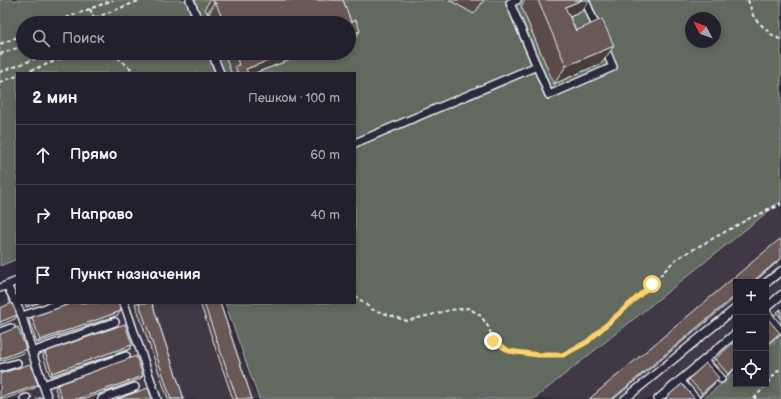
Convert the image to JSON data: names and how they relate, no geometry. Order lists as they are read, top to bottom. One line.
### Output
{"north":"top left","page":{"search":"Поиск","heading":["2 мин","Пешком · 100 m"],"list":[["Прямо","60 m"],["Направо","40 m"],"Пункт назначения"],"map_buttons":["+","−"]}}
